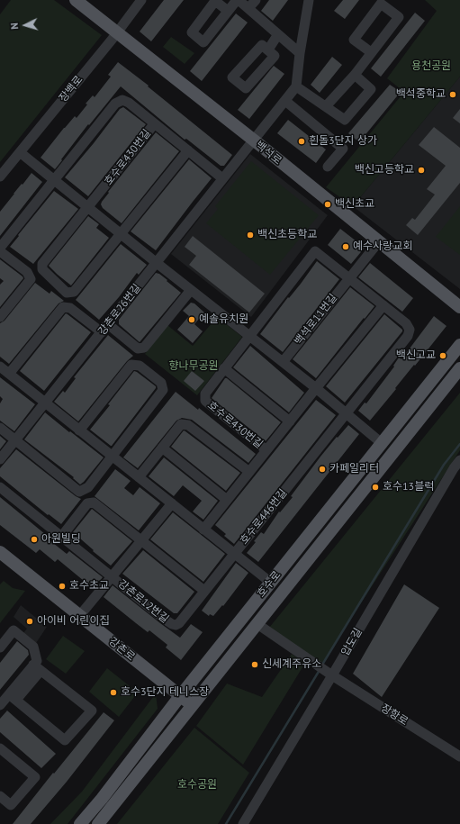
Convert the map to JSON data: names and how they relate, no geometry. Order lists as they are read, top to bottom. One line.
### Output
{"streets":{"main road":["백석로","호수로","강촌로"],"street":["장백로","호수로430번길","강촌로26번길","백석로11번길","호수로446번길","강촌로12번길","압도길","장항로"]},"crossings":[["장백로","백석로"],["백석로","강촌로26번길"],["백석로","백석로11번길"],["호수로430번길","백석로11번길"],["강촌로26번길","호수로446번길"],["호수로446번길","호수로"],["호수로446번길","강촌로12번길"],["호수로","강촌로"],["호수로","장항로"],["강촌로12번길","강촌로"],["압도길","장항로"]],"parks":["용천공원","향나무공원","호수공원"],"places":["백석중학교","흰돌3단지 상가","백신고등학교","백신초교","백신초등학교","예수사랑교회","예솔유치원","백신고교","카페일리터","호수13블럭","아원빌딩","호수초교","아이비 어린이집","신세계주유소","호수3단지 테니스장"],"north":"left"}
